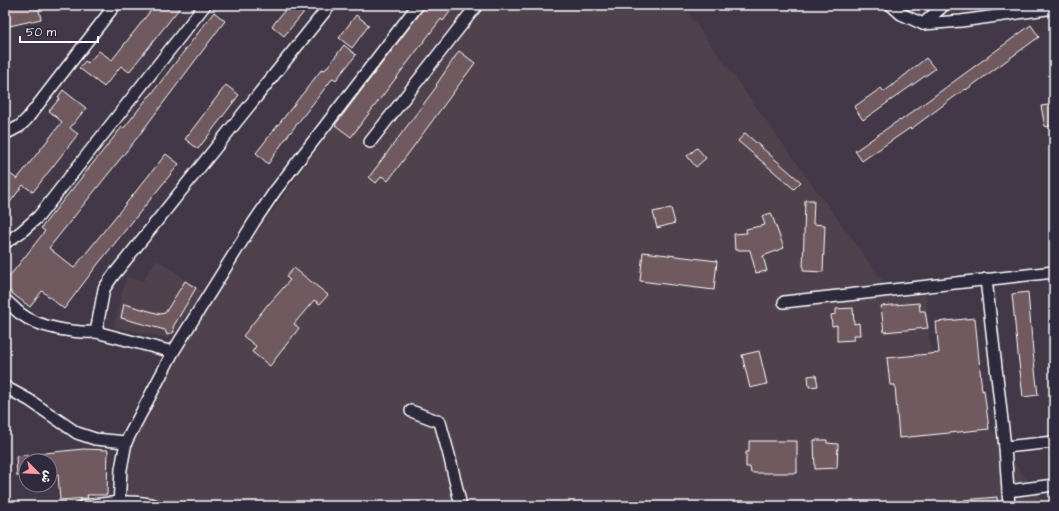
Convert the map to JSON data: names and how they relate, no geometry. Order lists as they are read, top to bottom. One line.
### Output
{"scale_bar":"50 m","north":"bottom right"}
